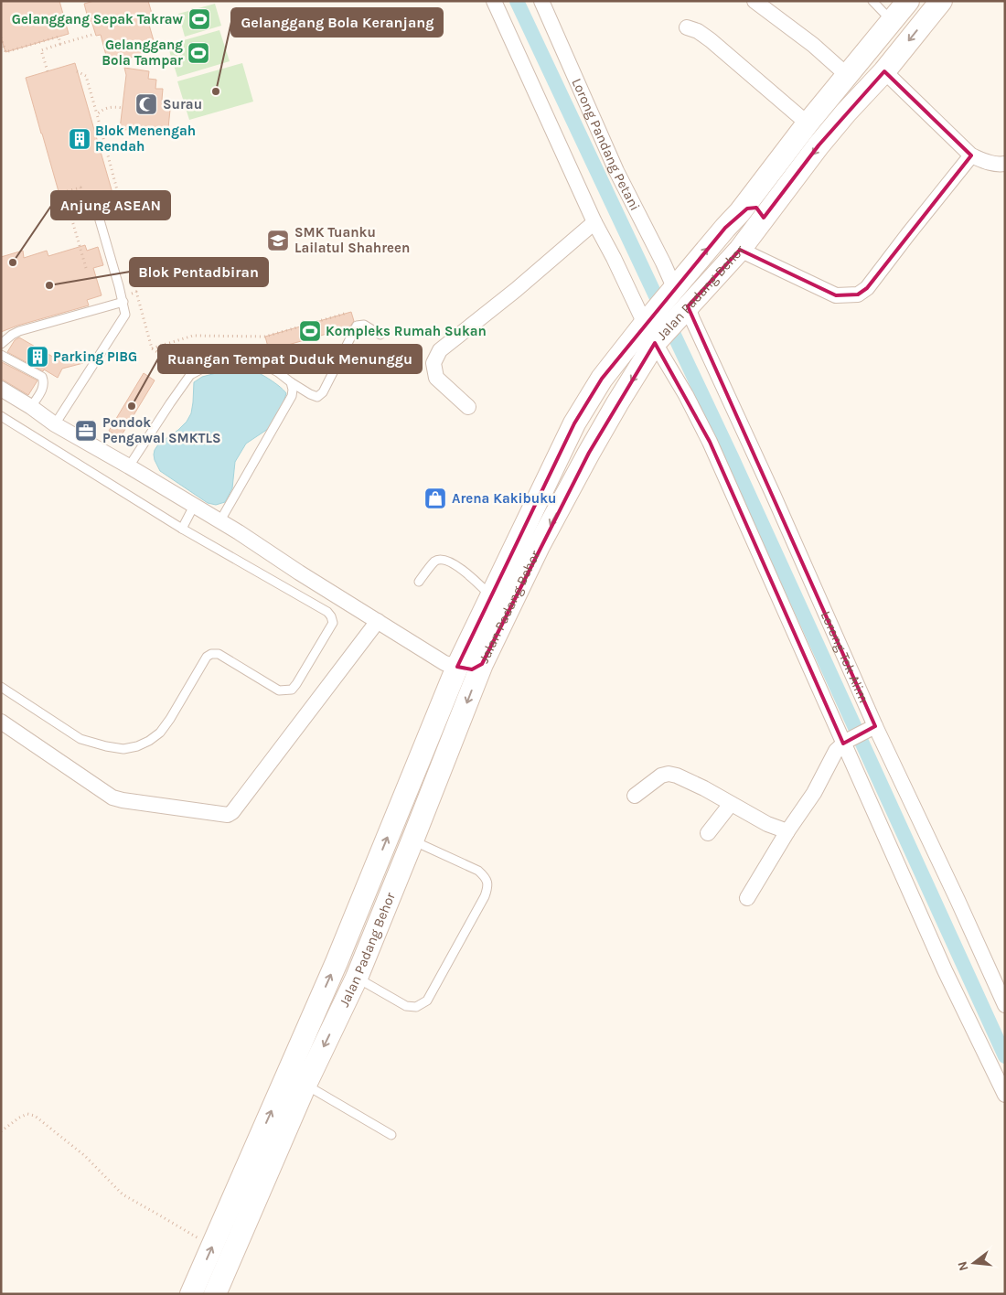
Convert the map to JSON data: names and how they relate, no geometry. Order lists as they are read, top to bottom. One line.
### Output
{"streets":{"main road":["Jalan Padang Behor"],"street":["Lorong Pandang Petani","Lorong Tok Alim"]},"crossings":[["Lorong Pandang Petani","Jalan Padang Behor"],["Jalan Padang Behor","Lorong Tok Alim"]],"places":{"sports":["Gelanggang Sepak Takraw","Gelanggang Bola Tampar","Kompleks Rumah Sukan"],"other":["Gelanggang Bola Keranjang","Anjung ASEAN","Blok Pentadbiran","Ruangan Tempat Duduk Menunggu"],"mosque":["Surau"],"building":["Blok Menengah Rendah","Parking PIBG"],"school or university":["SMK Tuanku Lailatul Shahreen"],"office":["Pondok Pengawal SMKTLS"],"shop":["Arena Kakibuku"]},"north":"left"}
